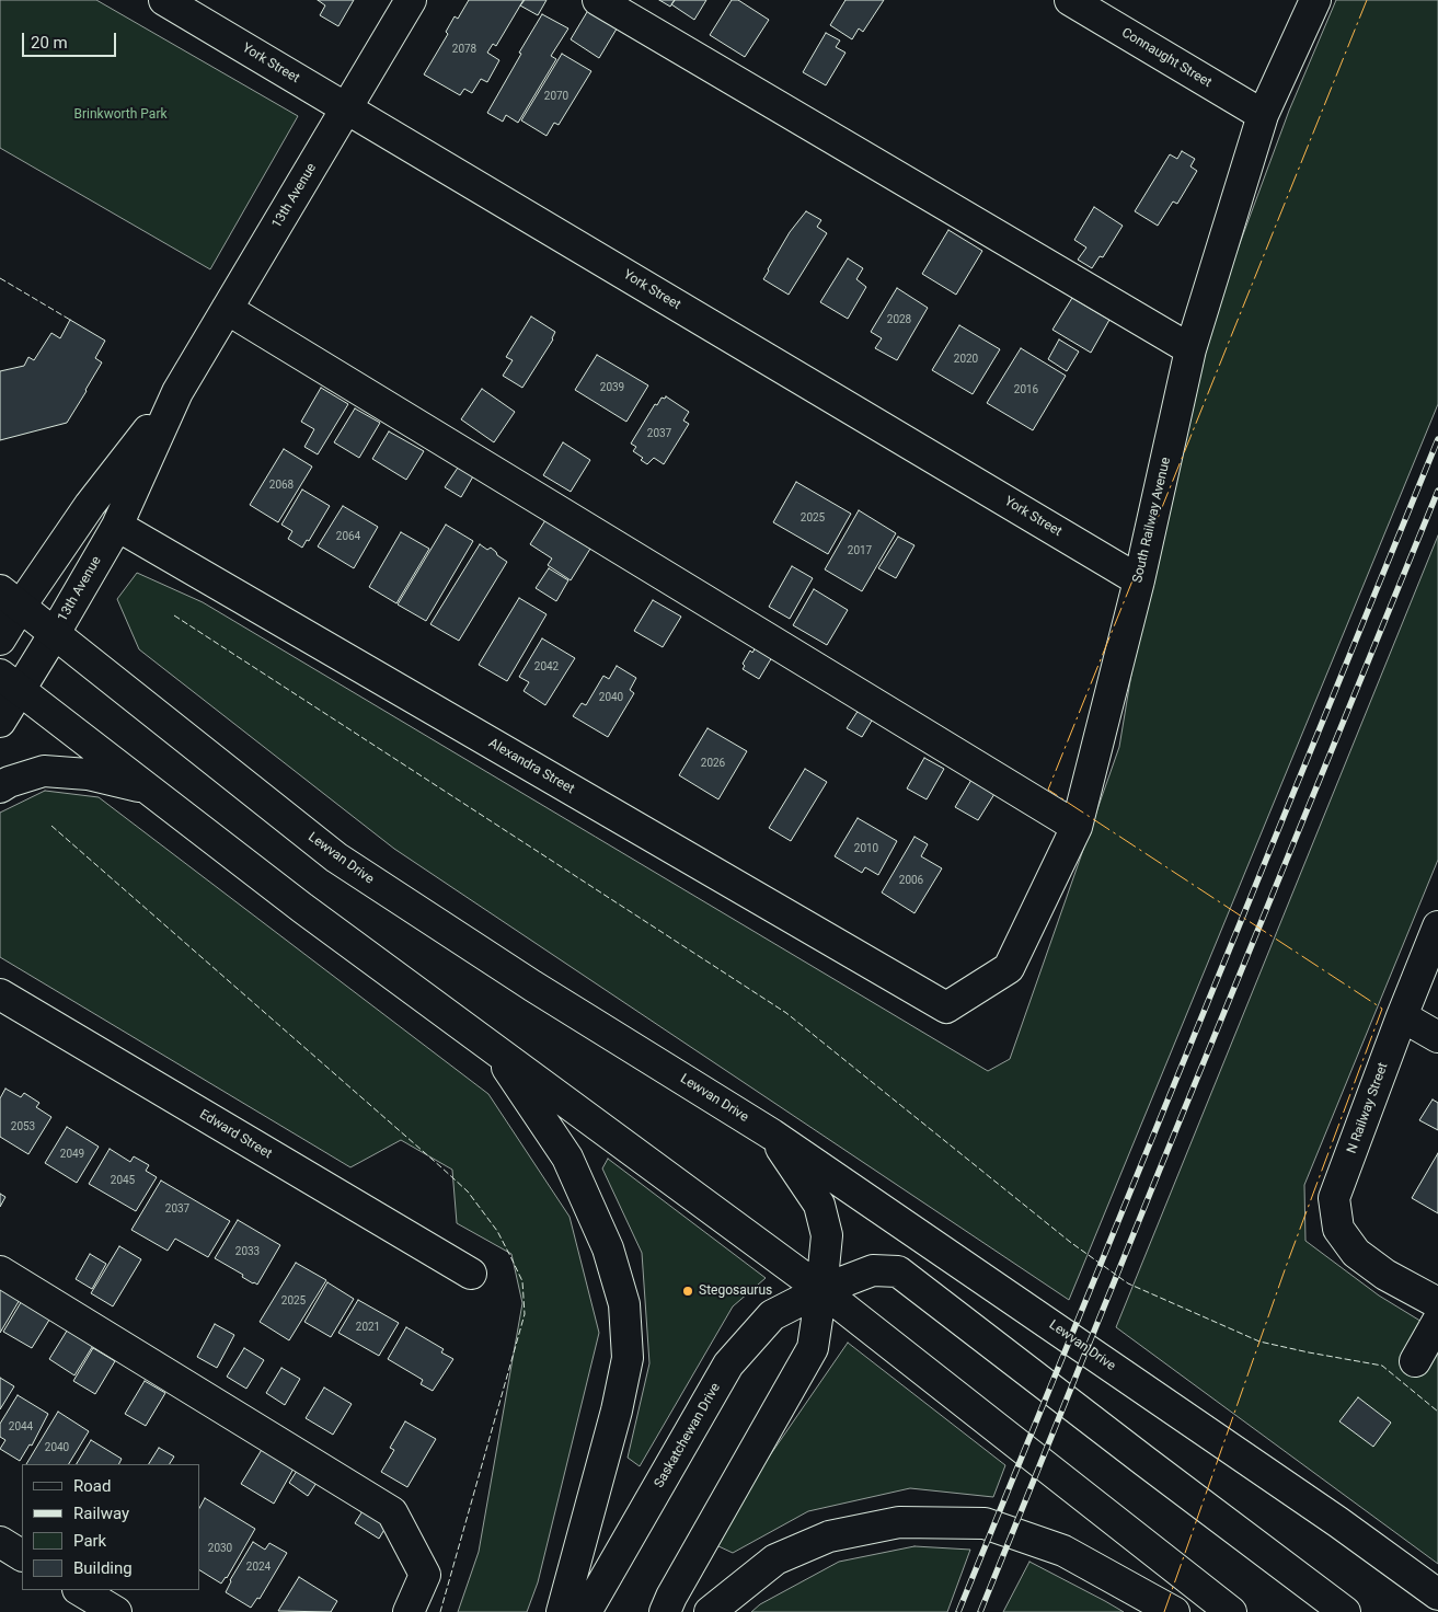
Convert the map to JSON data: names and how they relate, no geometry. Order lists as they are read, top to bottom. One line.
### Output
{"streets":{"main road":["Connaught Street","York Street","13th Avenue","South Railway Avenue","Alexandra Street","Lewvan Drive","N Railway Street","Edward Street","Saskatchewan Drive"]},"crossings":[["Connaught Street","South Railway Avenue"],["York Street","13th Avenue"],["York Street","South Railway Avenue"],["13th Avenue","Alexandra Street"],["13th Avenue","Lewvan Drive"],["South Railway Avenue","Alexandra Street"]],"parks":["Brinkworth Park"],"places":["Stegosaurus"],"house_numbers":["2078","2070","2028","2020","2039","2016","2037","2068","2025","2064","2017","2042","2040","2026","2010","2006","2053","2049","2045","2037","2033","2025","2021","2044","2040","2030","2024"],"legend":["Road","Railway","Park","Building"],"scale_bar":"20 m"}
